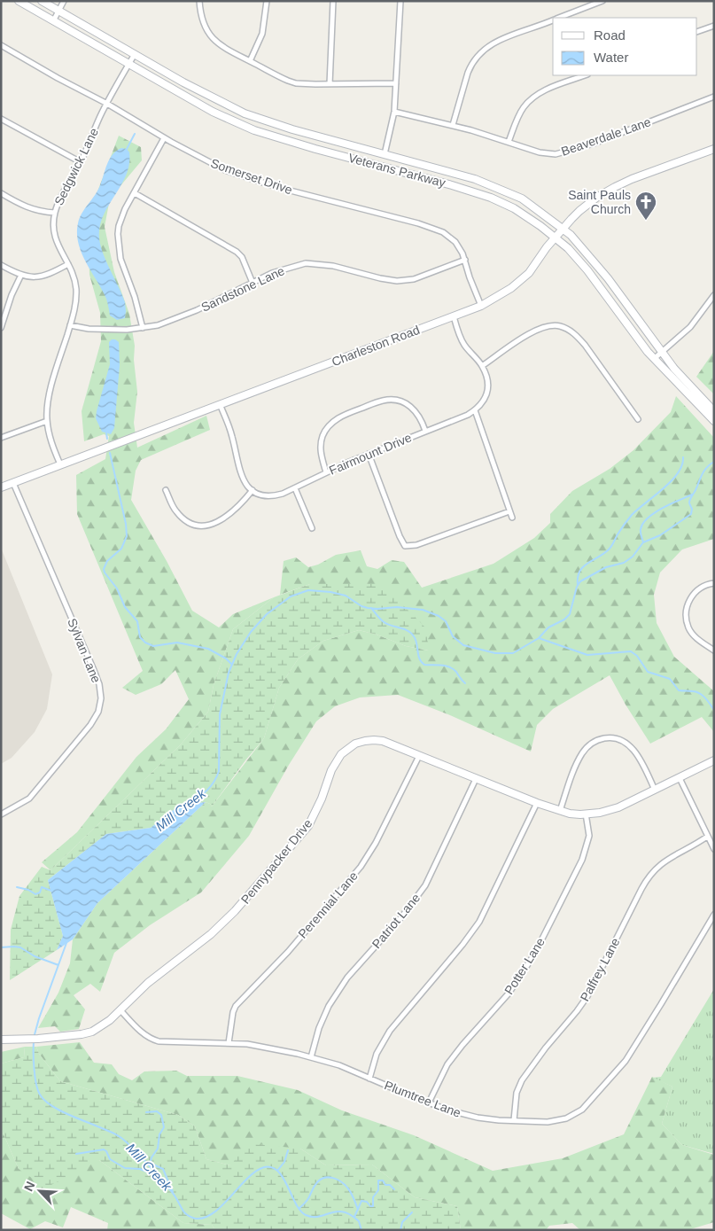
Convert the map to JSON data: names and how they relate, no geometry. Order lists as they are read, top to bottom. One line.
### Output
{"streets":{"street":["Beaverdale Lane","Sedgwick Lane","Veterans Parkway","Somerset Drive","Sandstone Lane","Charleston Road","Fairmount Drive","Sylvan Lane","Pennypacker Drive","Perennial Lane","Patriot Lane","Potter Lane","Palfrey Lane","Plumtree Lane"]},"crossings":[["Sedgwick Lane","Veterans Parkway"],["Sedgwick Lane","Somerset Drive"],["Sedgwick Lane","Sandstone Lane"],["Sedgwick Lane","Charleston Road"],["Veterans Parkway","Charleston Road"],["Somerset Drive","Sandstone Lane"],["Somerset Drive","Charleston Road"],["Charleston Road","Sylvan Lane"],["Pennypacker Drive","Perennial Lane"],["Pennypacker Drive","Patriot Lane"],["Pennypacker Drive","Potter Lane"],["Pennypacker Drive","Plumtree Lane"],["Perennial Lane","Plumtree Lane"],["Patriot Lane","Plumtree Lane"],["Potter Lane","Plumtree Lane"],["Palfrey Lane","Plumtree Lane"]],"water":["Mill Creek"],"places":{"church":["Saint Pauls Church"]},"legend":["Road","Water"],"north":"top left"}
